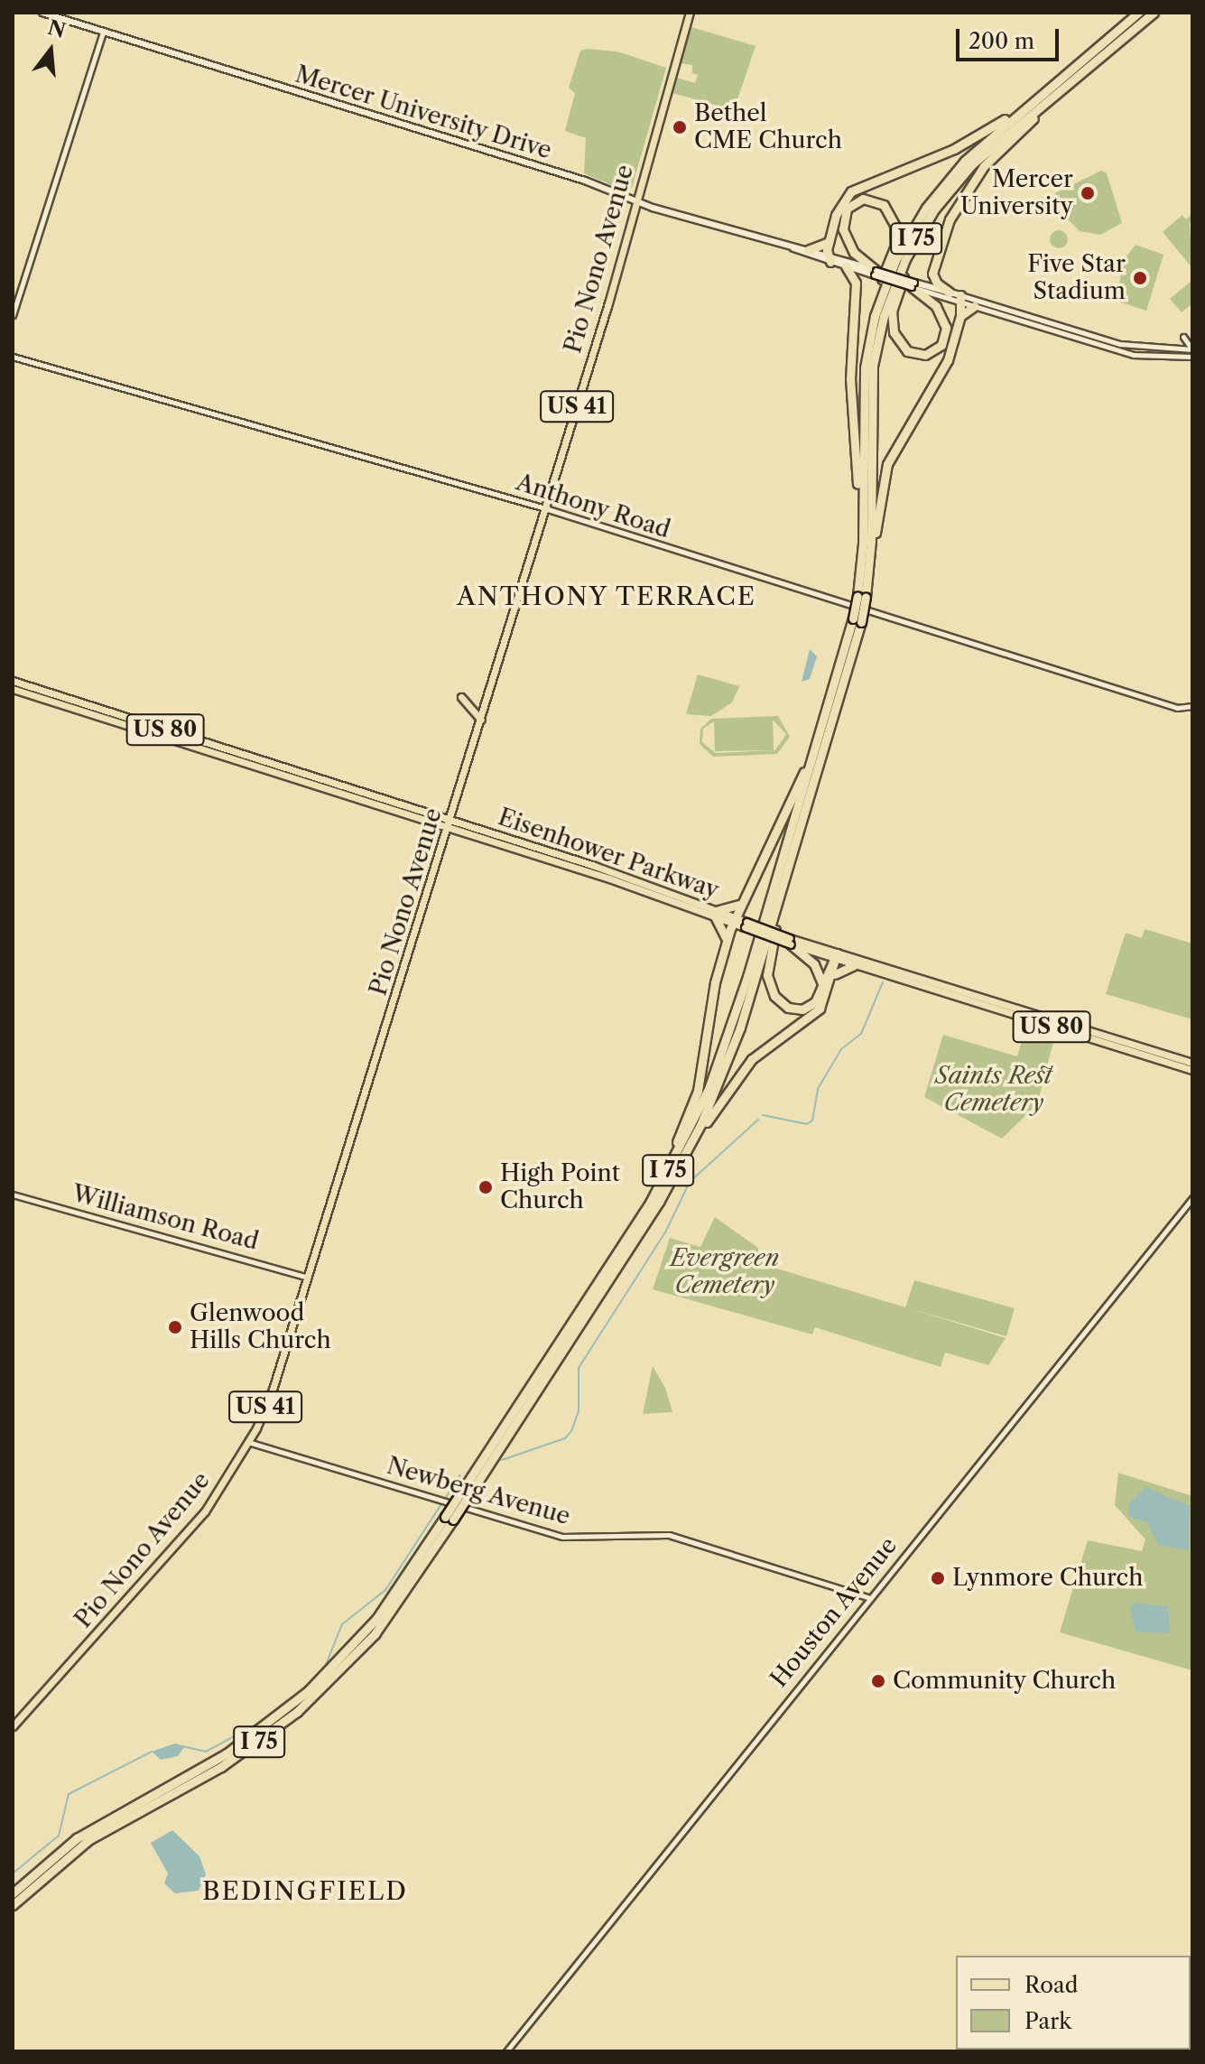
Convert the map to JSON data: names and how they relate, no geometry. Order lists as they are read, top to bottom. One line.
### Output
{"streets":{"highway":["I 75"],"main road":["Mercer University Drive","Pio Nono Avenue","US 41","US 80","Eisenhower Parkway"],"street":["Anthony Road","Williamson Road","Newberg Avenue","Houston Avenue"]},"crossings":[["Mercer University Drive","Pio Nono Avenue"],["Pio Nono Avenue","Anthony Road"],["Pio Nono Avenue","Eisenhower Parkway"],["Pio Nono Avenue","Williamson Road"],["Pio Nono Avenue","Newberg Avenue"],["Newberg Avenue","Houston Avenue"]],"districts":["ANTHONY TERRACE","BEDINGFIELD"],"parks":["Saints Rest Cemetery","Evergreen Cemetery"],"places":["Bethel CME Church","Mercer University","Five Star Stadium","High Point Church","Glenwood Hills Church","Lynmore Church","Community Church"],"legend":["Road","Park"],"scale_bar":"200 m","north":"top"}
